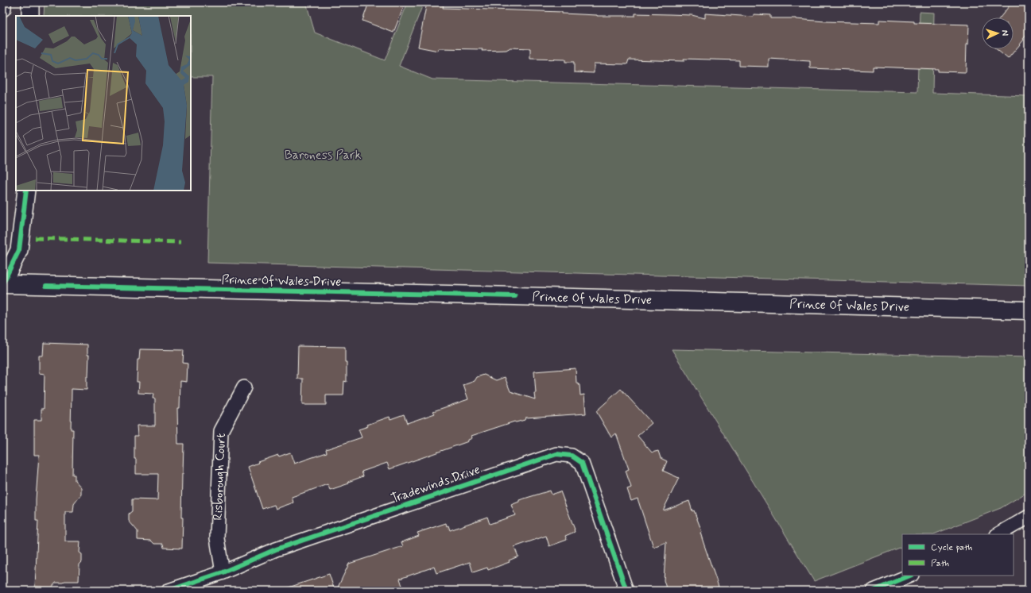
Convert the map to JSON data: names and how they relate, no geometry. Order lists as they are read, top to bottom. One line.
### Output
{"streets":{"main road":["Prince Of Wales Drive"],"street":["Risborough Court","Tradewinds Drive"]},"crossings":[["Risborough Court","Tradewinds Drive"]],"parks":["Baroness Park"],"legend":["Cycle path","Path"],"north":"right"}
